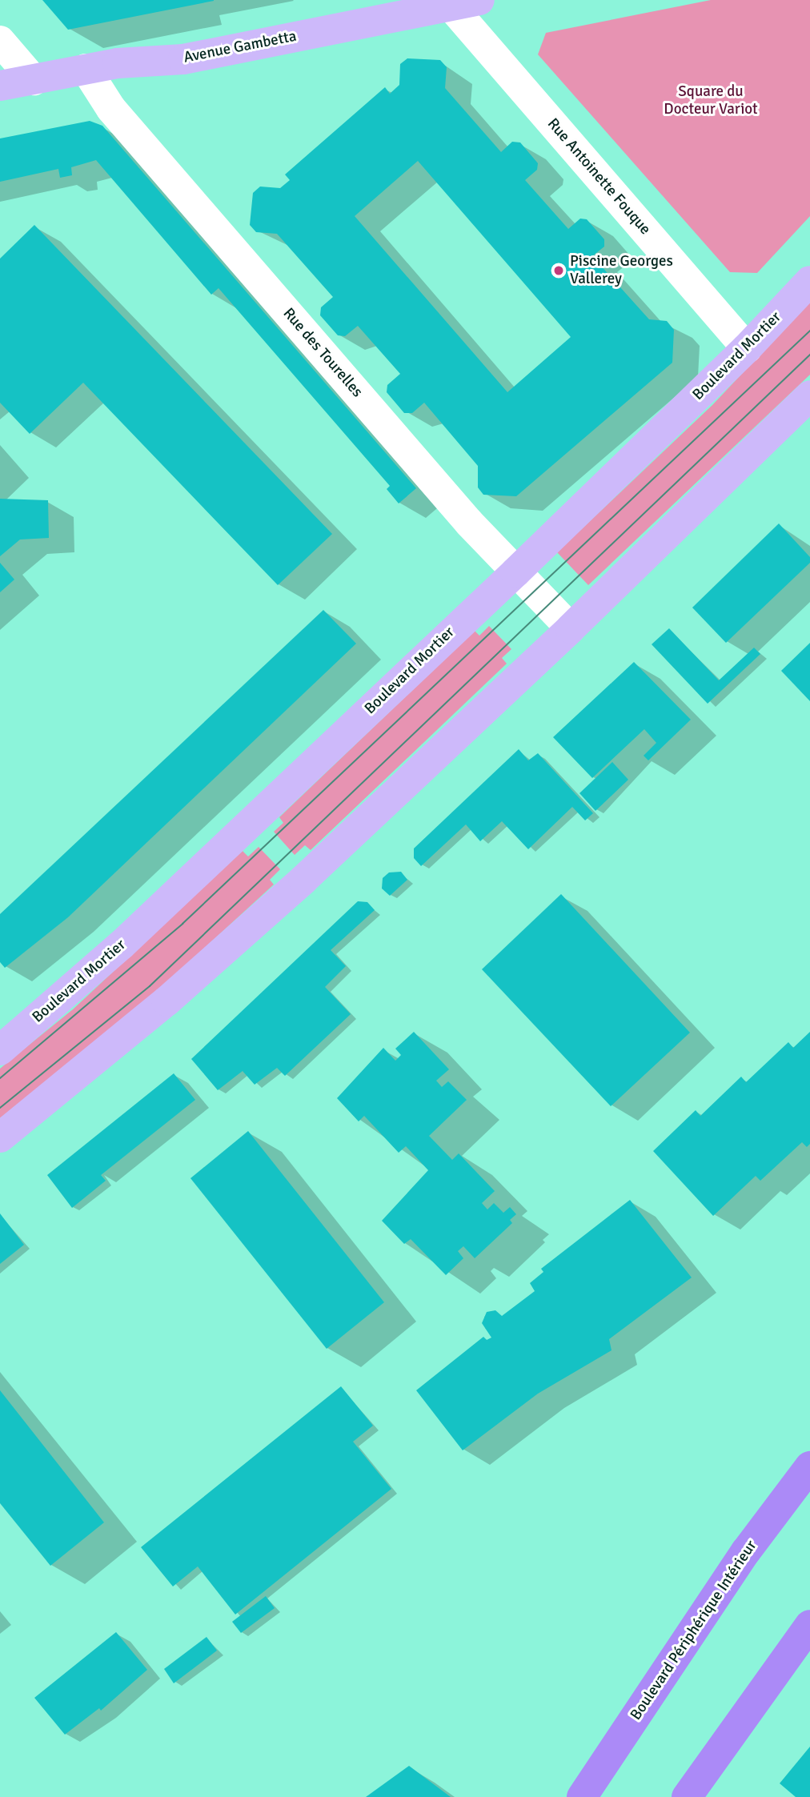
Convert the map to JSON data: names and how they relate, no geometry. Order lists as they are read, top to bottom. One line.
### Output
{"streets":{"highway":["Boulevard Périphérique Intérieur"],"main road":["Avenue Gambetta","Boulevard Mortier"],"street":["Rue Antoinette Fouque","Rue des Tourelles"]},"crossings":[["Avenue Gambetta","Rue Antoinette Fouque"],["Avenue Gambetta","Rue des Tourelles"],["Rue Antoinette Fouque","Boulevard Mortier"],["Rue des Tourelles","Boulevard Mortier"]],"parks":["Square du Docteur Variot"],"places":["Piscine Georges Vallerey"]}
